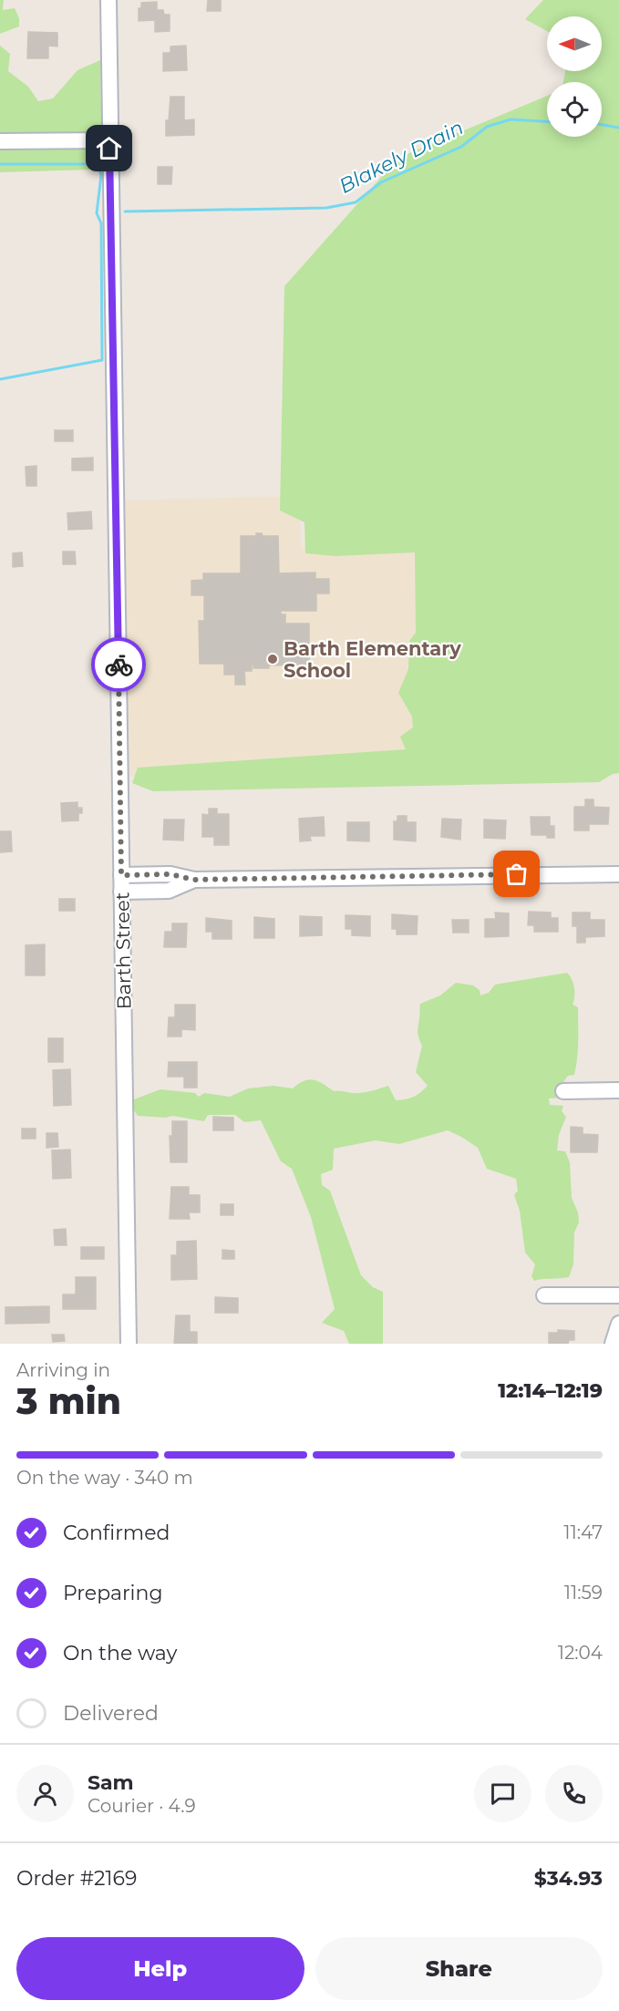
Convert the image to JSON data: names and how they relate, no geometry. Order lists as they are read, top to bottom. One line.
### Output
{"streets":{"street":["Barth Street"]},"water":["Blakely Drain"],"places":["Barth Elementary School"],"north":"left","page":{"heading":["3 min","Arriving in","12:14–12:19"],"panel":["Sam","Courier · 4.9","Order #2169","$34.93"],"bar":"On the way · 340 m","list":[["Confirmed","11:47"],["Preparing","11:59"],["On the way","12:04"],"Delivered"],"buttons":["Help","Share"]}}
